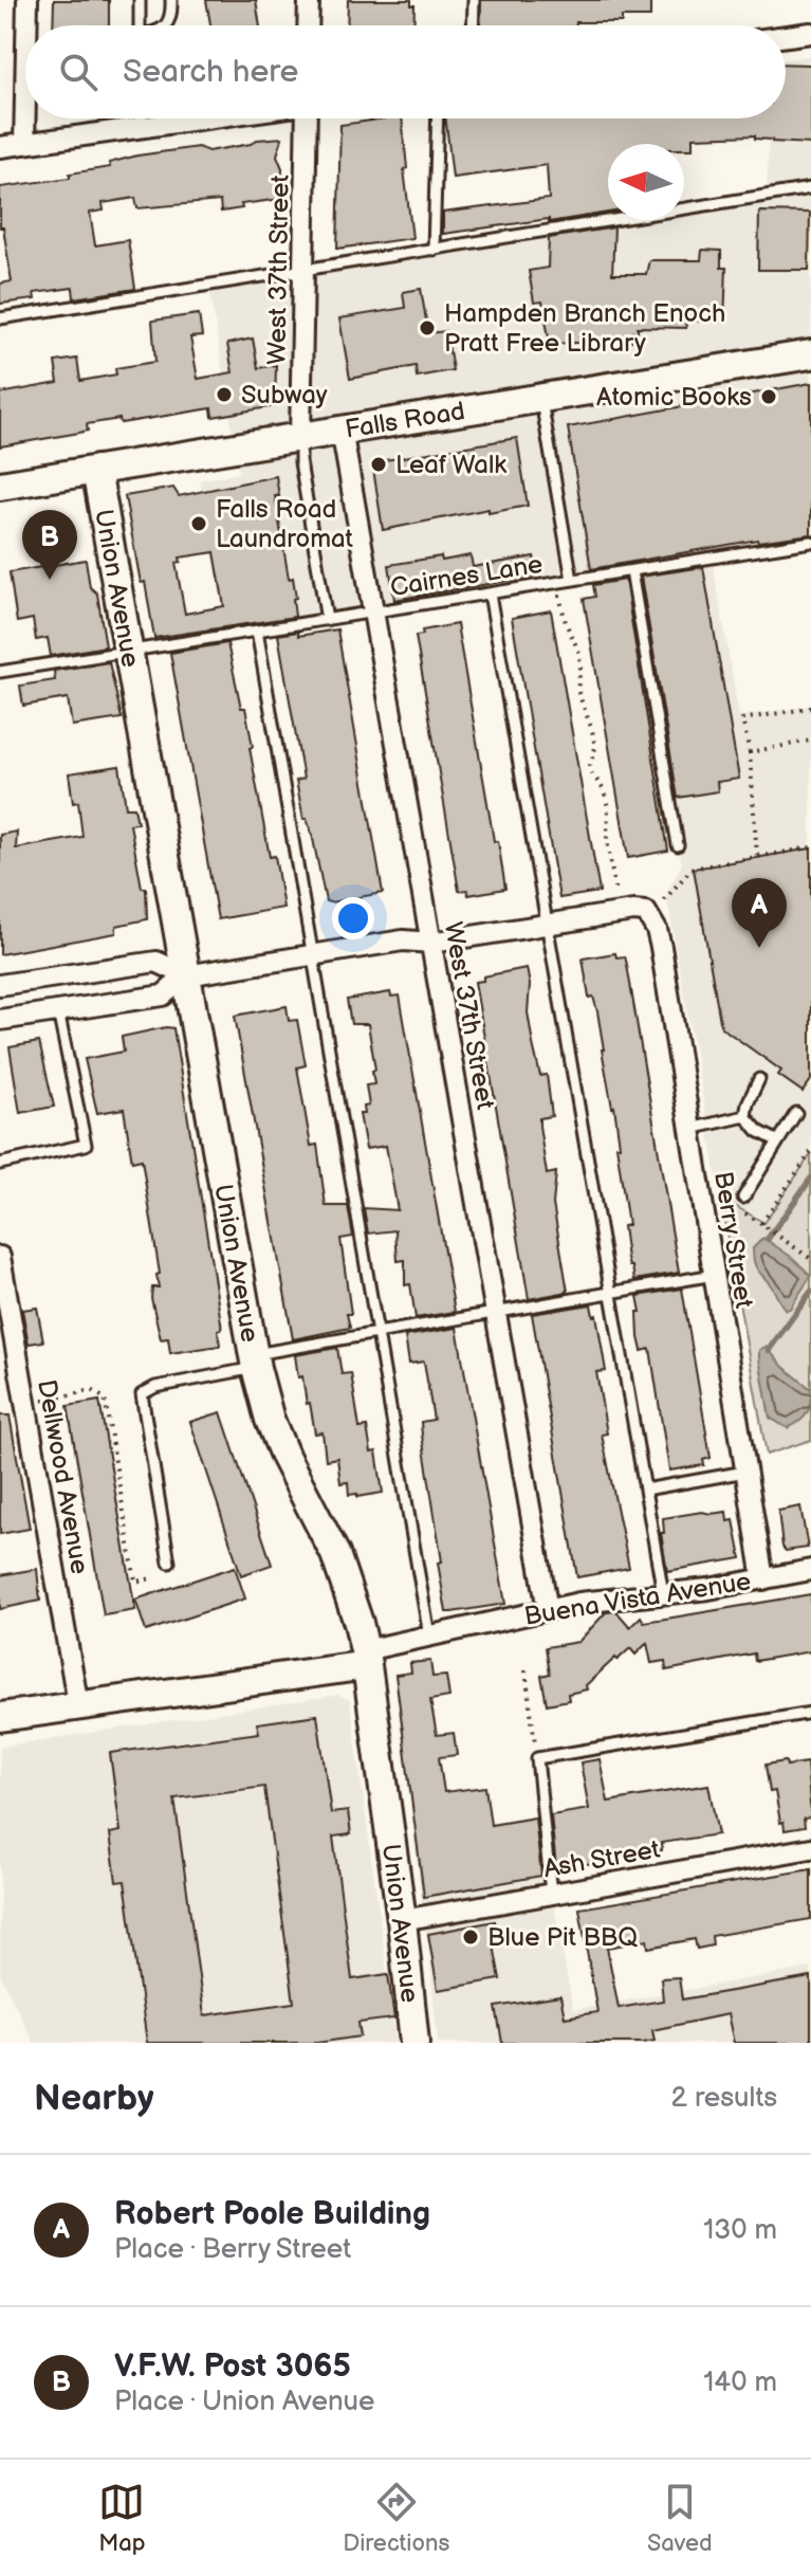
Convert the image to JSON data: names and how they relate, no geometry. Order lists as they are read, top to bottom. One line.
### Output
{"streets":{"street":["West 37th Street","Falls Road","Union Avenue","Berry Street","Dellwood Avenue","Buena Vista Avenue","Ash Street"],"lane":["Cairnes Lane"]},"crossings":[["West 37th Street","Falls Road"],["West 37th Street","Cairnes Lane"],["West 37th Street","Buena Vista Avenue"],["Falls Road","Union Avenue"],["Cairnes Lane","Union Avenue"],["Union Avenue","Buena Vista Avenue"],["Union Avenue","Ash Street"],["Berry Street","Buena Vista Avenue"],["Dellwood Avenue","Buena Vista Avenue"]],"places":["Hampden Branch Enoch Pratt Free Library","Subway","Atomic Books","Leaf Walk","Falls Road Laundromat","Blue Pit BBQ"],"north":"left","page":{"search":"Search here","pins":["B","A"],"heading":["Nearby","2 results"],"list":[{"mark":"A","name":"Robert Poole Building","note":"Place · Berry Street","value":"130 m"},{"mark":"B","name":"V.F.W. Post 3065","note":"Place · Union Avenue","value":"140 m"}],"nav":["Map","Directions","Saved"]}}
